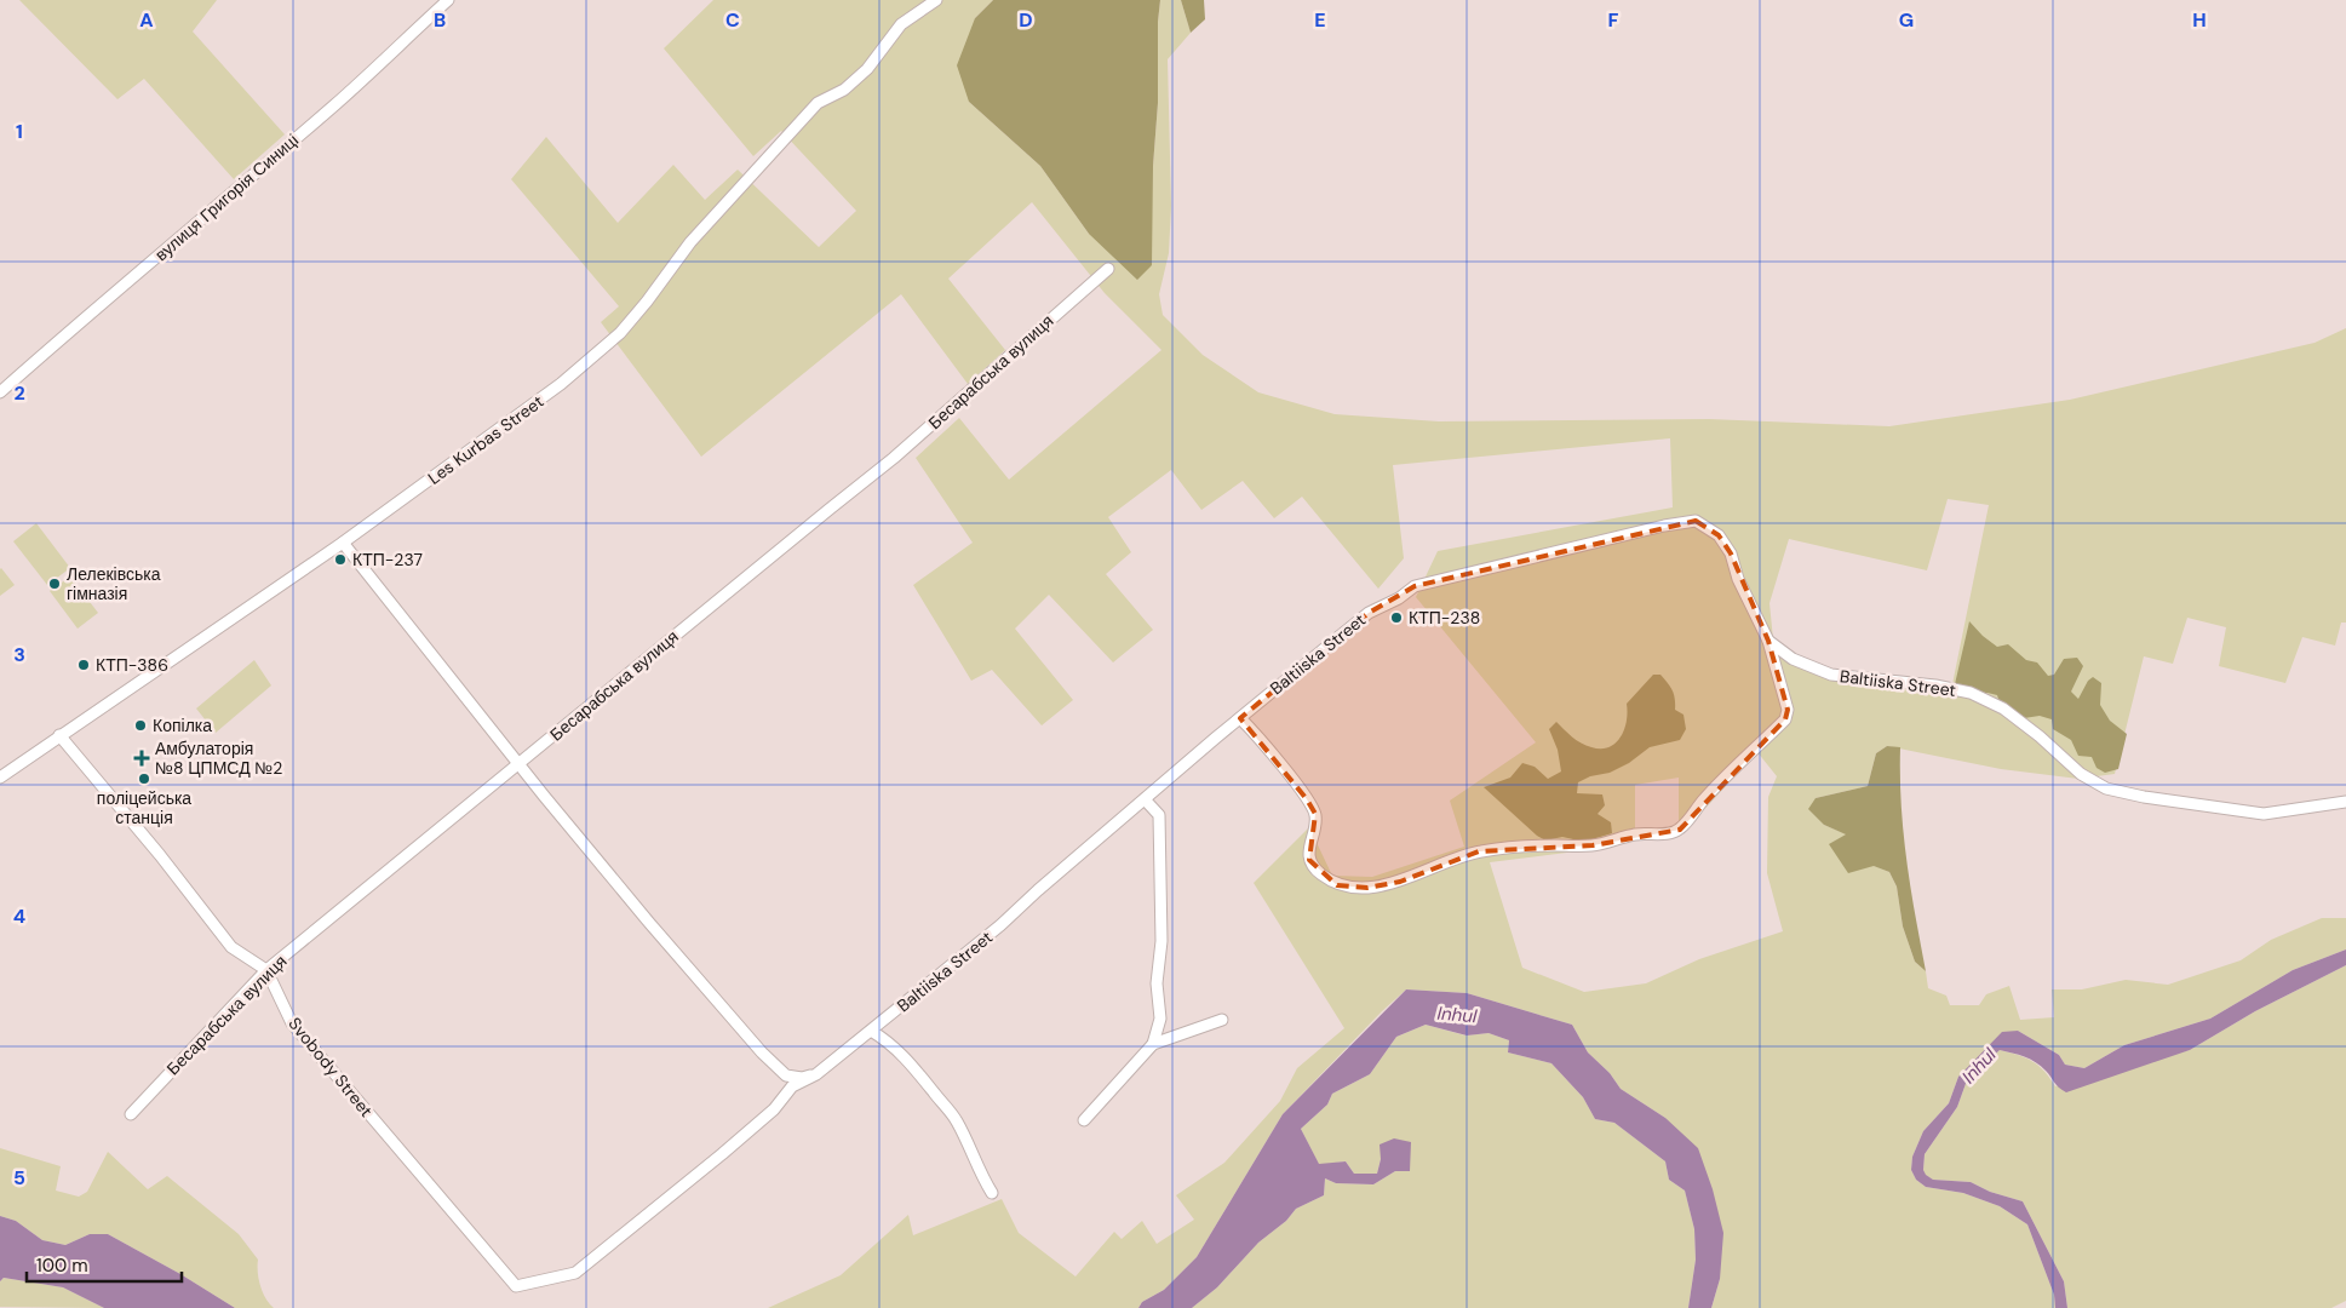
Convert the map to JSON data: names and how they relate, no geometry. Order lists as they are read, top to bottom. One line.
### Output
{"streets":{"street":["вулиця Григорія Синиці","Бесарабська вулиця","Les Kurbas Street","Baltiiska Street","Svobody Street"]},"crossings":[["Бесарабська вулиця","Svobody Street"],["Baltiiska Street","Svobody Street"]],"water":["Inhul"],"places":{"other":["КТП-237","Лелеківська гімназія","КТП-238","КТП-386","Копілка","поліцейська станція"],"health":["Амбулаторія №8 ЦПМСД №2"]},"scale_bar":"100 m","grid":{"columns":["A","B","C","D","E","F","G","H"],"rows":["1","2","3","4","5"]}}
